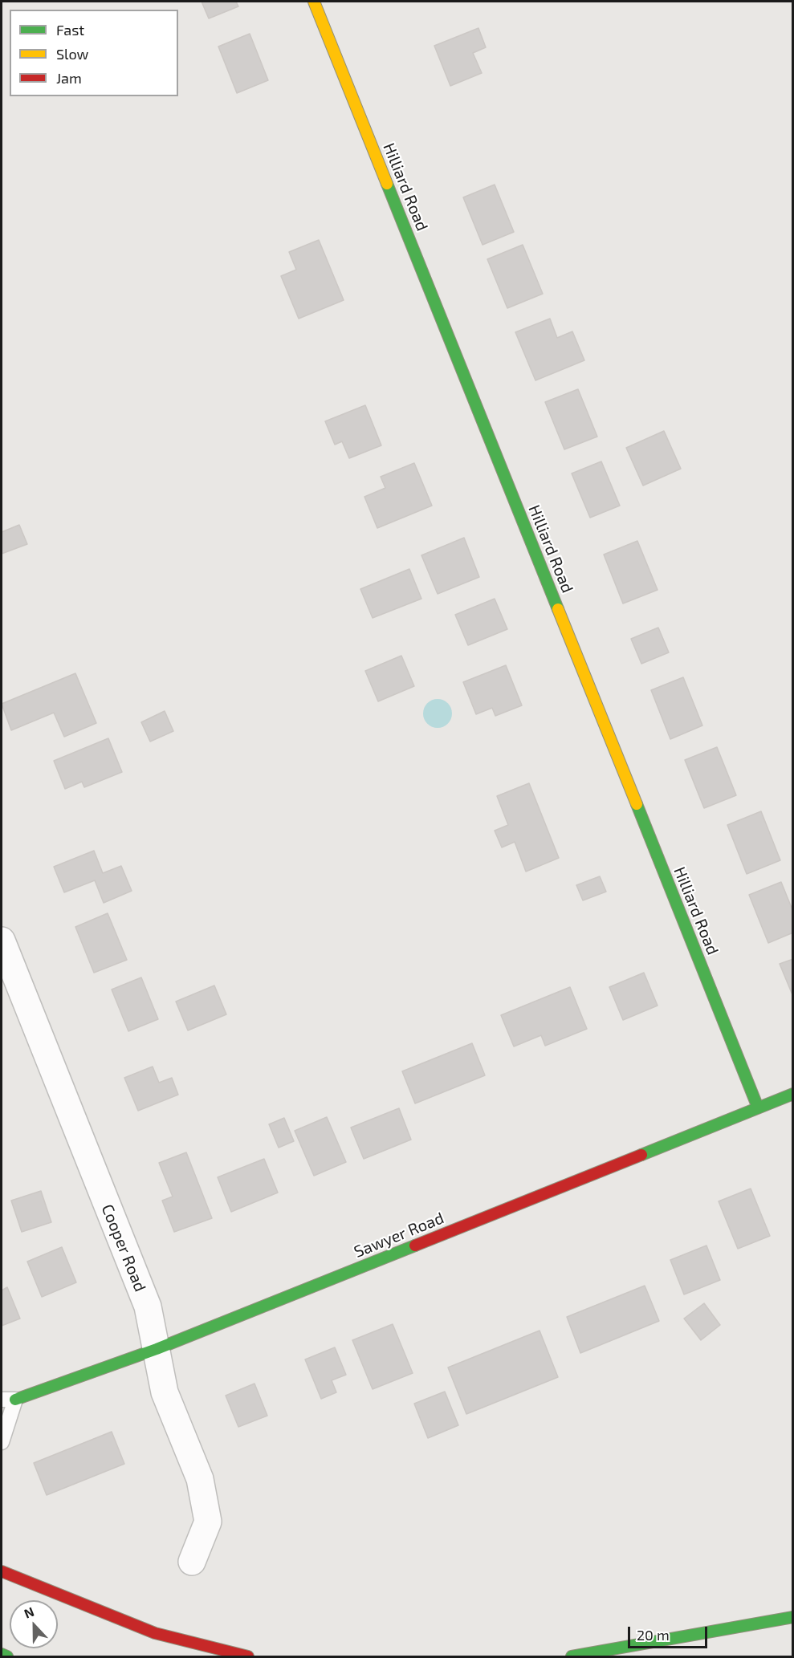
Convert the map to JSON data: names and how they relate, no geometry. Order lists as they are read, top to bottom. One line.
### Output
{"streets":{"street":["Hilliard Road","Sawyer Road","Cooper Road"]},"crossings":[["Hilliard Road","Sawyer Road"],["Sawyer Road","Cooper Road"]],"legend":["Fast","Slow","Jam"],"scale_bar":"20 m","north":"top"}
